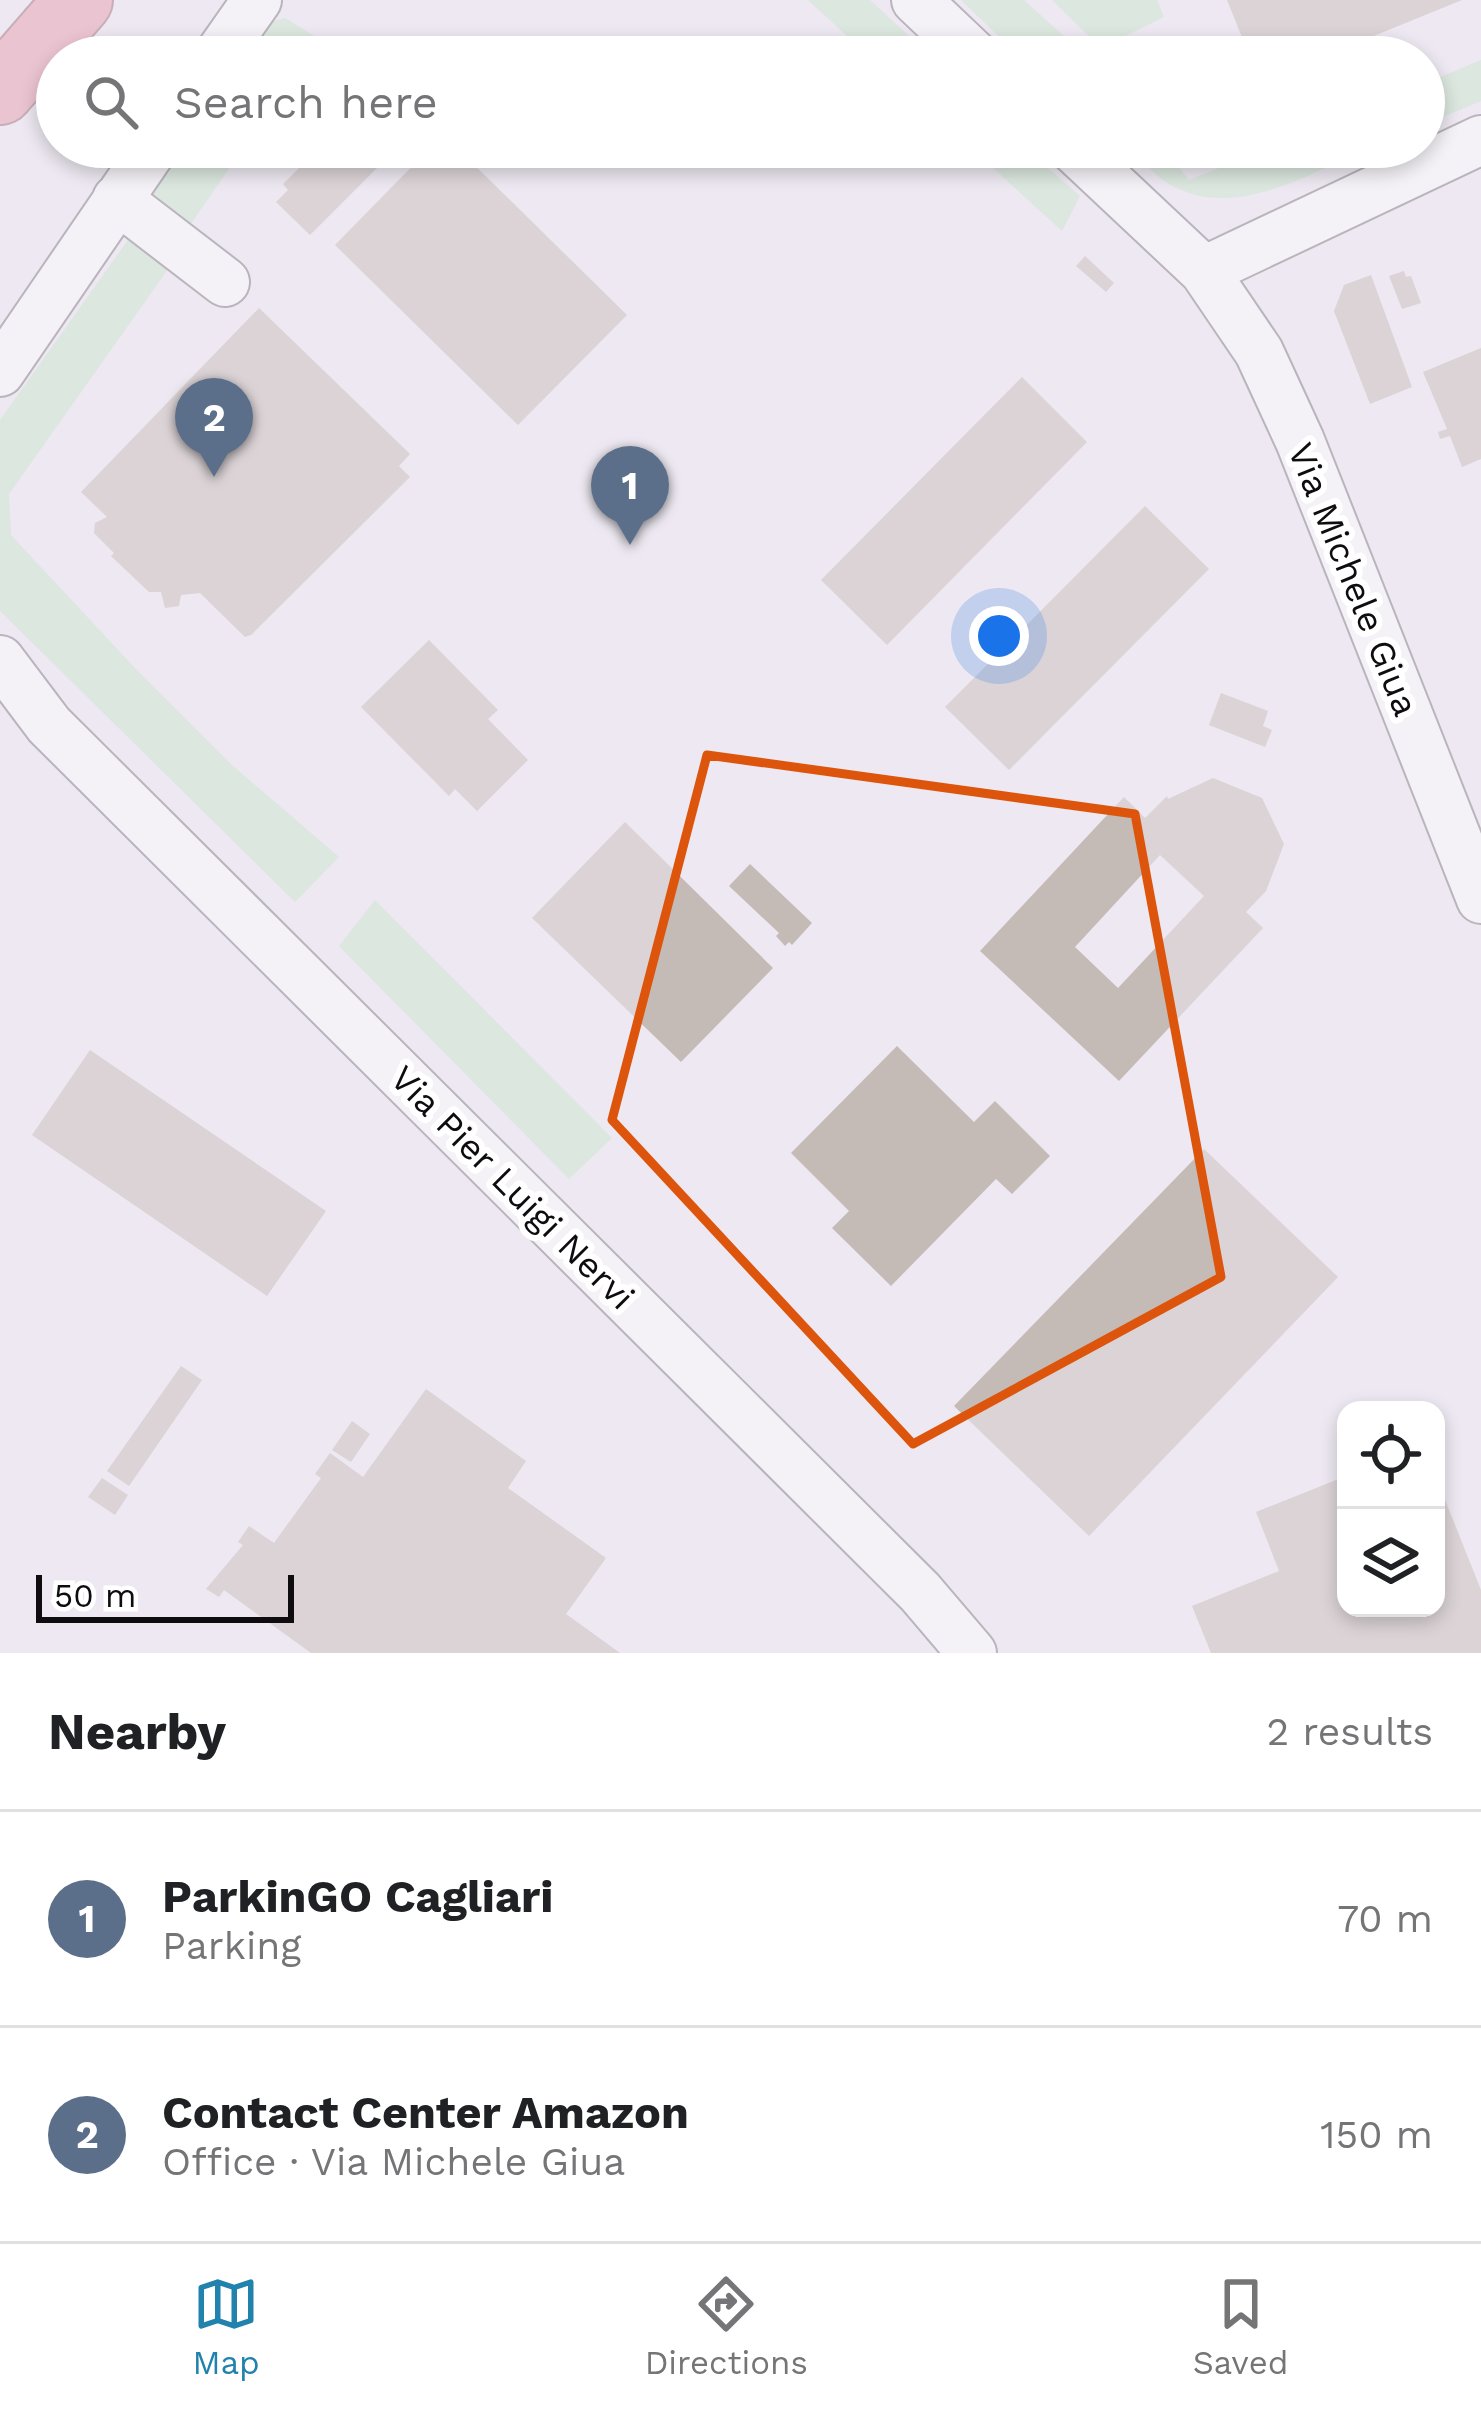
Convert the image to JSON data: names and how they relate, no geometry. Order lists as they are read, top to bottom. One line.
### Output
{"streets":{"street":["Via Michele Giua","Via Pier Luigi Nervi"]},"scale_bar":"50 m","page":{"search":"Search here","pins":["2","1"],"scale":"50 m","heading":["Nearby","2 results"],"list":[{"mark":"1","name":"ParkinGO Cagliari","note":"Parking","value":"70 m"},{"mark":"2","name":"Contact Center Amazon","note":"Office · Via Michele Giua","value":"150 m"}],"nav":["Map","Directions","Saved"]}}
